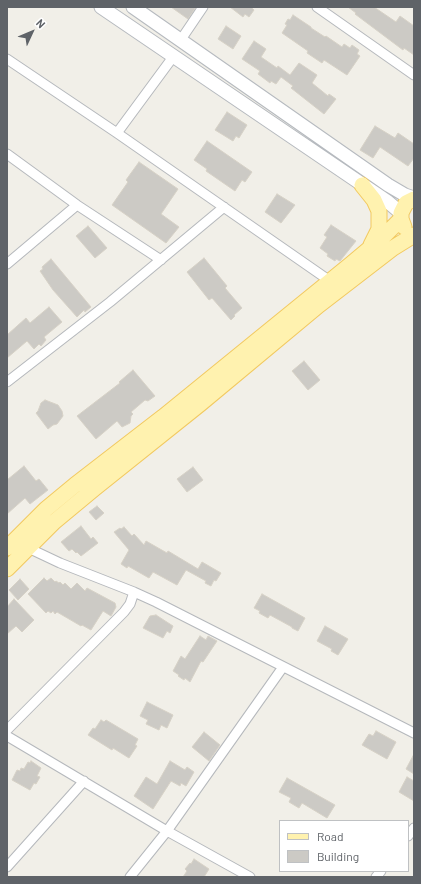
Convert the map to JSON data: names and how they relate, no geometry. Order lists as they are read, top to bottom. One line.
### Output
{"legend":["Road","Building"],"north":"top right"}
